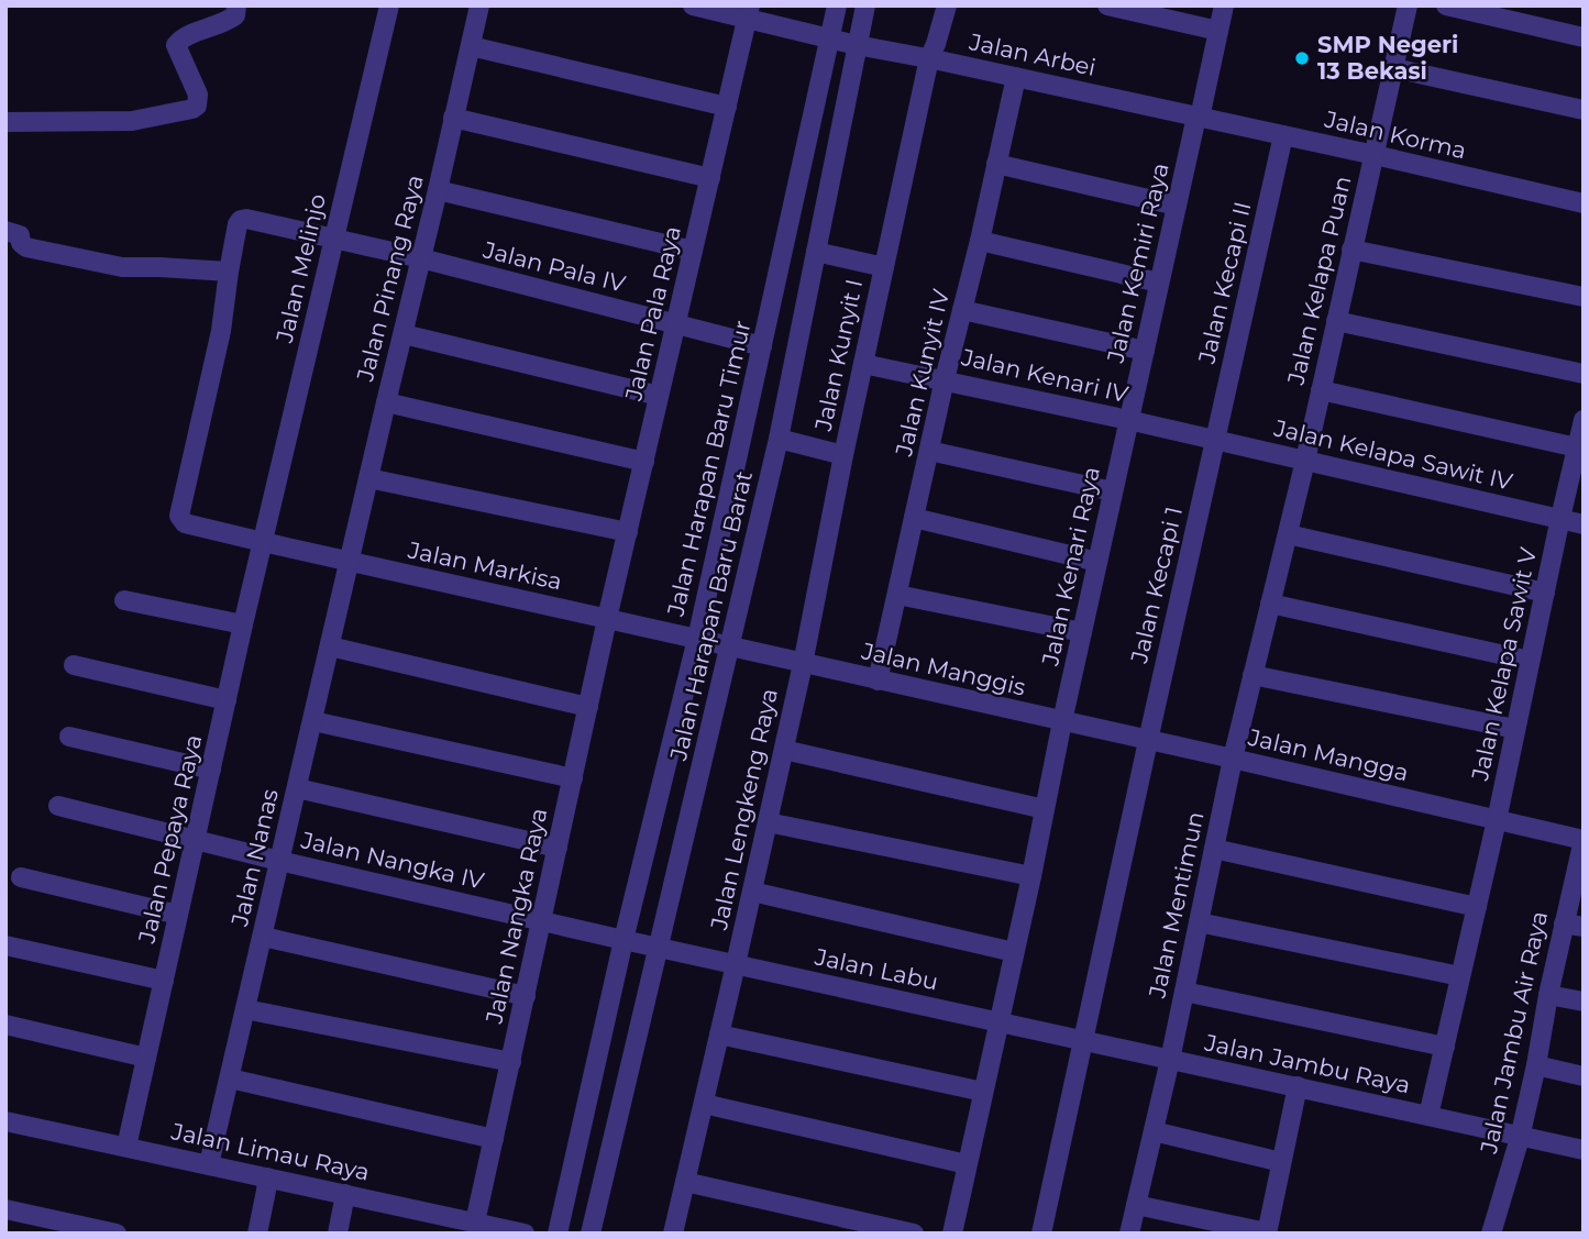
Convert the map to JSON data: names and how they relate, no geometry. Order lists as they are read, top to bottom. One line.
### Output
{"streets":{"street":["Jalan Arbei","Jalan Korma","Jalan Kemiri Raya","Jalan Pala IV","Jalan Melinjo","Jalan Pinang Raya","Jalan Kelapa Puan","Jalan Kecapi II","Jalan Pala Raya","Jalan Kunyit I","Jalan Kunyit IV","Jalan Kenari IV","Jalan Kelapa Sawit IV","Jalan Harapan Baru Timur","Jalan Markisa","Jalan Kenari Raya","Jalan Kecapi 1","Jalan Harapan Baru Barat","Jalan Kelapa Sawit V","Jalan Manggis","Jalan Mangga","Jalan Lengkeng Raya","Jalan Pepaya Raya","Jalan Nanas","Jalan Nangka IV","Jalan Mentimun","Jalan Nangka Raya","Jalan Labu","Jalan Jambu Air Raya","Jalan Jambu Raya","Jalan Limau Raya"]},"crossings":[["Jalan Arbei","Jalan Korma"],["Jalan Arbei","Jalan Kemiri Raya"],["Jalan Arbei","Jalan Pala Raya"],["Jalan Arbei","Jalan Kunyit I"],["Jalan Arbei","Jalan Kunyit IV"],["Jalan Arbei","Jalan Harapan Baru Timur"],["Jalan Arbei","Jalan Harapan Baru Barat"],["Jalan Korma","Jalan Kemiri Raya"],["Jalan Korma","Jalan Kelapa Puan"],["Jalan Korma","Jalan Kecapi II"],["Jalan Kemiri Raya","Jalan Kenari IV"],["Jalan Kemiri Raya","Jalan Kenari Raya"],["Jalan Pala IV","Jalan Melinjo"],["Jalan Pala IV","Jalan Pinang Raya"],["Jalan Pala IV","Jalan Pala Raya"],["Jalan Pala IV","Jalan Harapan Baru Timur"],["Jalan Pala IV","Jalan Markisa"],["Jalan Melinjo","Jalan Markisa"],["Jalan Melinjo","Jalan Pepaya Raya"],["Jalan Pinang Raya","Jalan Markisa"],["Jalan Pinang Raya","Jalan Nanas"],["Jalan Kelapa Puan","Jalan Kelapa Sawit IV"],["Jalan Kelapa Puan","Jalan Mentimun"],["Jalan Kecapi II","Jalan Kenari IV"],["Jalan Kecapi II","Jalan Kelapa Sawit IV"],["Jalan Kecapi II","Jalan Kecapi 1"],["Jalan Pala Raya","Jalan Markisa"],["Jalan Pala Raya","Jalan Nangka Raya"],["Jalan Kunyit I","Jalan Kenari IV"],["Jalan Kunyit I","Jalan Manggis"],["Jalan Kunyit I","Jalan Lengkeng Raya"],["Jalan Kunyit IV","Jalan Kenari IV"],["Jalan Kunyit IV","Jalan Manggis"],["Jalan Kenari IV","Jalan Kelapa Sawit IV"],["Jalan Kenari IV","Jalan Kenari Raya"],["Jalan Kenari IV","Jalan Kecapi 1"],["Jalan Kelapa Sawit IV","Jalan Kecapi 1"],["Jalan Kelapa Sawit IV","Jalan Kelapa Sawit V"],["Jalan Harapan Baru Timur","Jalan Markisa"],["Jalan Harapan Baru Timur","Jalan Nangka IV"],["Jalan Markisa","Jalan Harapan Baru Barat"],["Jalan Markisa","Jalan Manggis"],["Jalan Markisa","Jalan Pepaya Raya"],["Jalan Markisa","Jalan Nanas"],["Jalan Markisa","Jalan Nangka Raya"],["Jalan Kenari Raya","Jalan Manggis"],["Jalan Kenari Raya","Jalan Labu"],["Jalan Kecapi 1","Jalan Manggis"],["Jalan Kecapi 1","Jalan Mangga"],["Jalan Kecapi 1","Jalan Labu"],["Jalan Kecapi 1","Jalan Jambu Raya"],["Jalan Harapan Baru Barat","Jalan Manggis"],["Jalan Harapan Baru Barat","Jalan Nangka IV"],["Jalan Harapan Baru Barat","Jalan Labu"],["Jalan Kelapa Sawit V","Jalan Mangga"],["Jalan Kelapa Sawit V","Jalan Jambu Raya"],["Jalan Manggis","Jalan Mangga"],["Jalan Manggis","Jalan Lengkeng Raya"],["Jalan Mangga","Jalan Mentimun"],["Jalan Mangga","Jalan Jambu Air Raya"],["Jalan Lengkeng Raya","Jalan Labu"],["Jalan Pepaya Raya","Jalan Nangka IV"],["Jalan Pepaya Raya","Jalan Limau Raya"],["Jalan Nanas","Jalan Nangka IV"],["Jalan Nanas","Jalan Limau Raya"],["Jalan Nangka IV","Jalan Nangka Raya"],["Jalan Nangka IV","Jalan Labu"],["Jalan Mentimun","Jalan Jambu Raya"],["Jalan Nangka Raya","Jalan Limau Raya"],["Jalan Labu","Jalan Jambu Raya"],["Jalan Jambu Air Raya","Jalan Jambu Raya"]],"places":["SMP Negeri 13 Bekasi"]}
